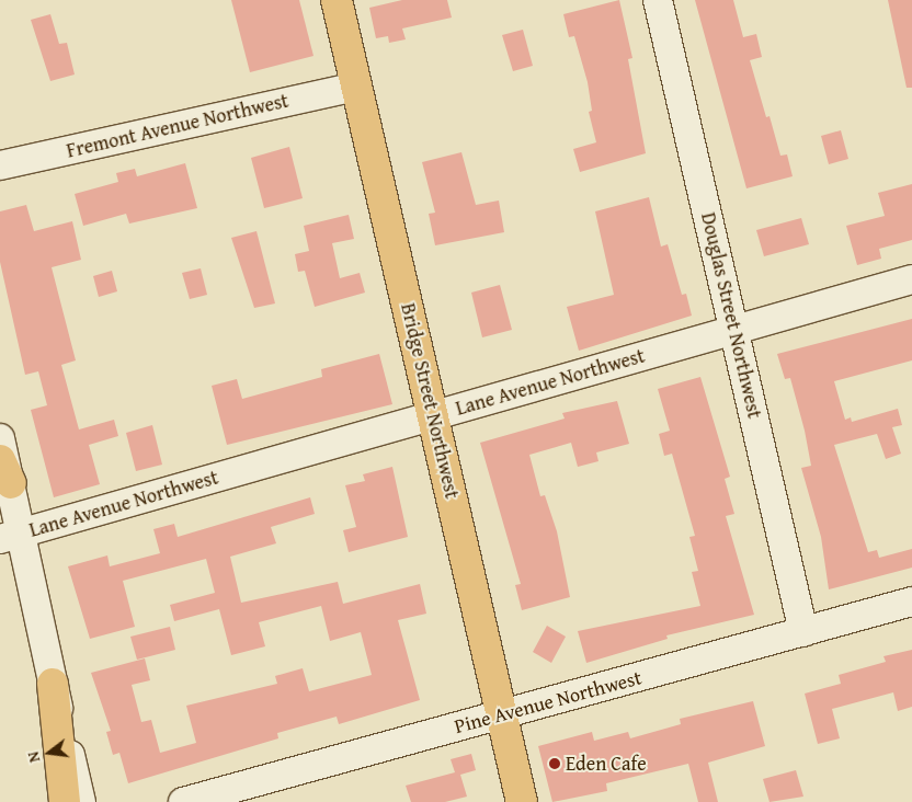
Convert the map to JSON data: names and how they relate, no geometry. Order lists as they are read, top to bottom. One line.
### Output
{"streets":{"main road":["Bridge Street Northwest"],"street":["Fremont Avenue Northwest","Douglas Street Northwest","Lane Avenue Northwest","Pine Avenue Northwest"]},"crossings":[["Fremont Avenue Northwest","Bridge Street Northwest"],["Douglas Street Northwest","Lane Avenue Northwest"],["Douglas Street Northwest","Pine Avenue Northwest"],["Lane Avenue Northwest","Bridge Street Northwest"],["Bridge Street Northwest","Pine Avenue Northwest"]],"places":["Eden Cafe"],"north":"left"}
